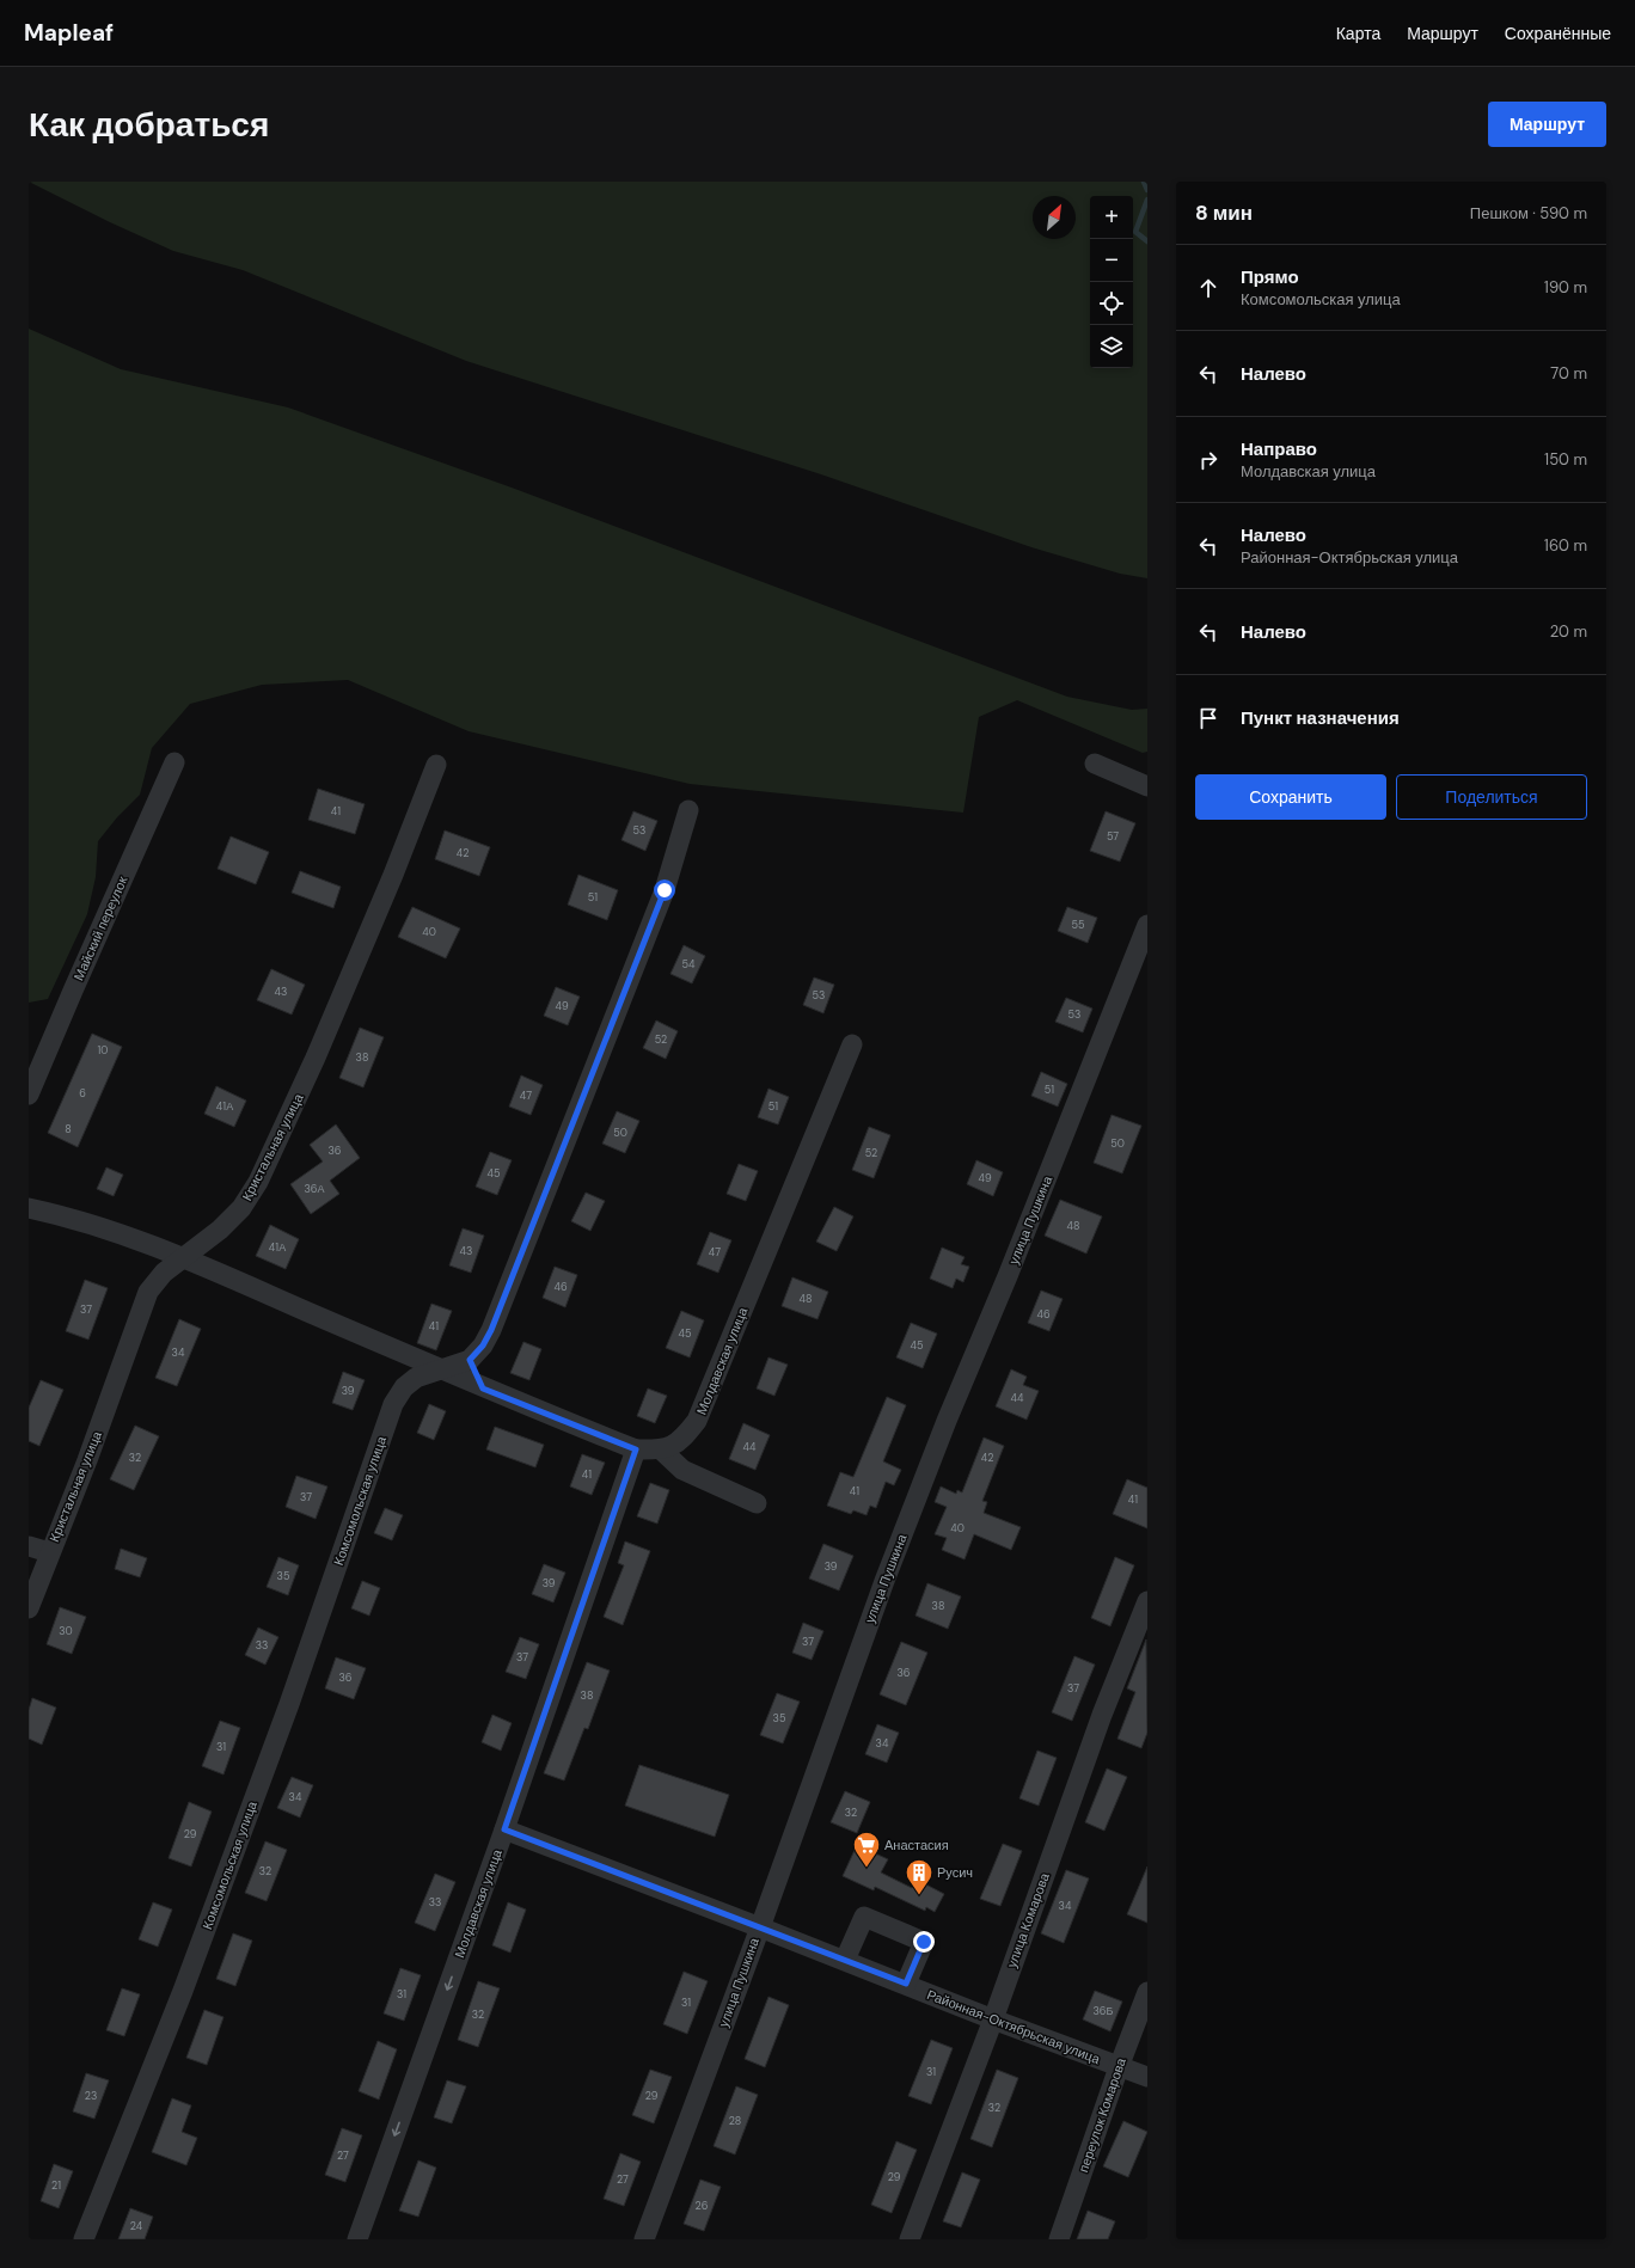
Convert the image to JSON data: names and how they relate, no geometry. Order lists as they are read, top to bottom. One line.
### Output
{"streets":{"street":["Майский переулок","Кристальная улица","улица Пушкина","Молдавская улица","Комсомольская улица","улица Комарова","Районная-Октябрьская улица","переулок Комарова"]},"crossings":[["улица Пушкина","Районная-Октябрьская улица"],["Молдавская улица","Районная-Октябрьская улица"],["улица Комарова","Районная-Октябрьская улица"],["Районная-Октябрьская улица","переулок Комарова"]],"places":{"supermarket":["Анастасия"],"building":["Русич"]},"house_numbers":["41","53","57","42","51","55","40","54","43","53","49","53","52","10","38","51","6","47","41А","51","8","50","50","36","52","45","49","36А","48","41А","43","47","46","48","37","46","41","45","45","34","39","44","44","32","42","41","41","37","41","40","39","35","39","38","30","37","33","37","36","36","37","38","35","34","31","34","32","29","32","33","34","31","31","36Б","32","31","23","29","32","28","27","29","27","21","26","24"],"north":"top right","page":{"header":"Mapleaf","nav":["Карта","Маршрут","Сохранённые"],"buttons":["Маршрут",["Сохранить","Поделиться"]],"title":"Как добраться","heading":["8 мин","Пешком · 590 m"],"map_buttons":["+","−"],"list":[["Прямо","Комсомольская улица","190 m"],["Налево","70 m"],["Направо","Молдавская улица","150 m"],["Налево","Районная-Октябрьская улица","160 m"],["Налево","20 m"],"Пункт назначения"]}}
